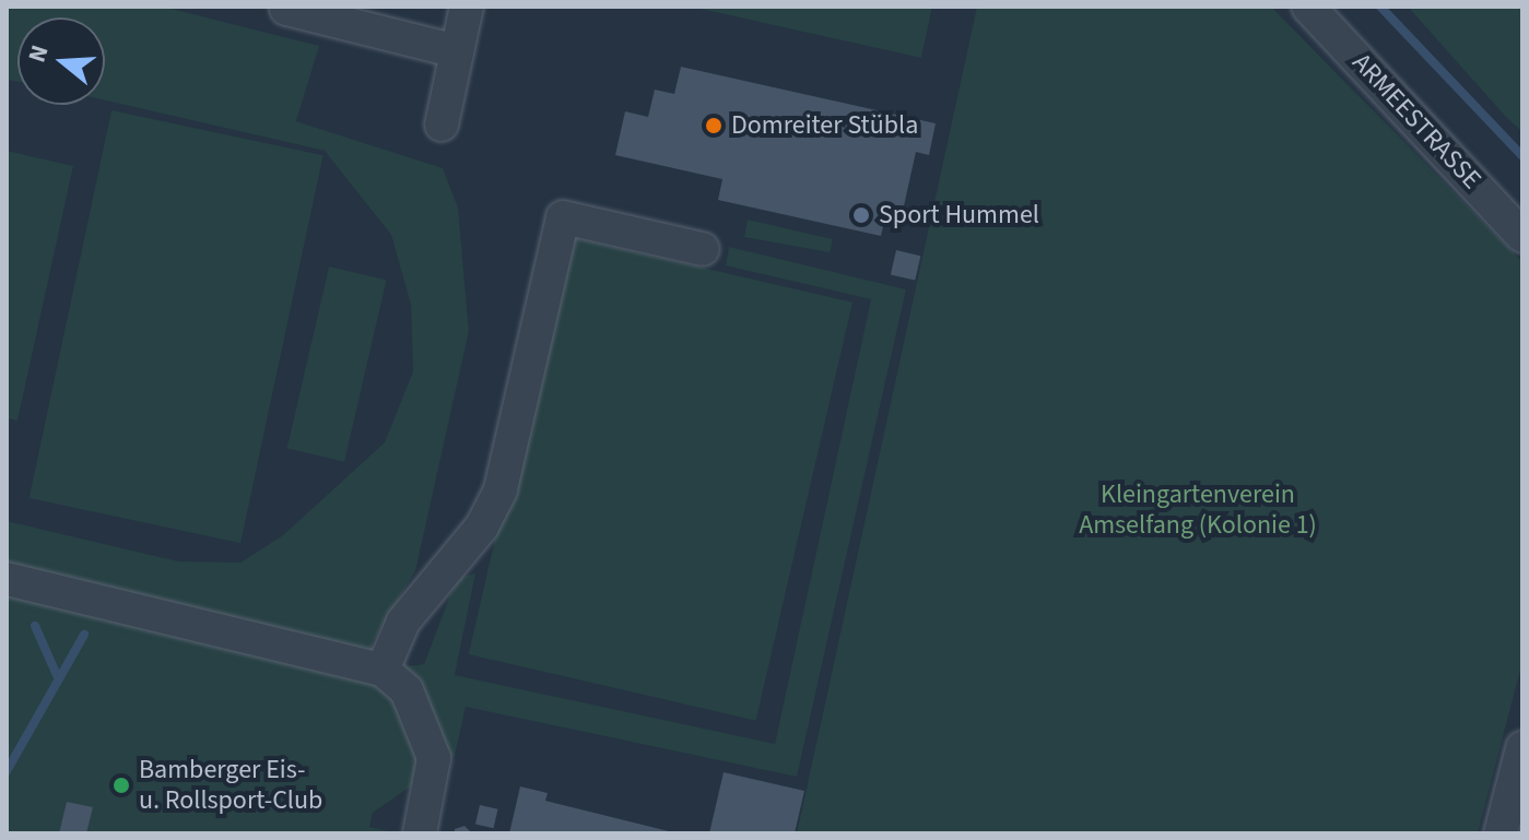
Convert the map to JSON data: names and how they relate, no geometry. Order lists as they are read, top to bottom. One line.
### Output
{"streets":{"street":["ARMEESTRASSE"]},"parks":["Kleingartenverein Amselfang (Kolonie 1)"],"places":["Domreiter Stübla","Sport Hummel","Bamberger Eis- u. Rollsport-Club"],"north":"left"}
